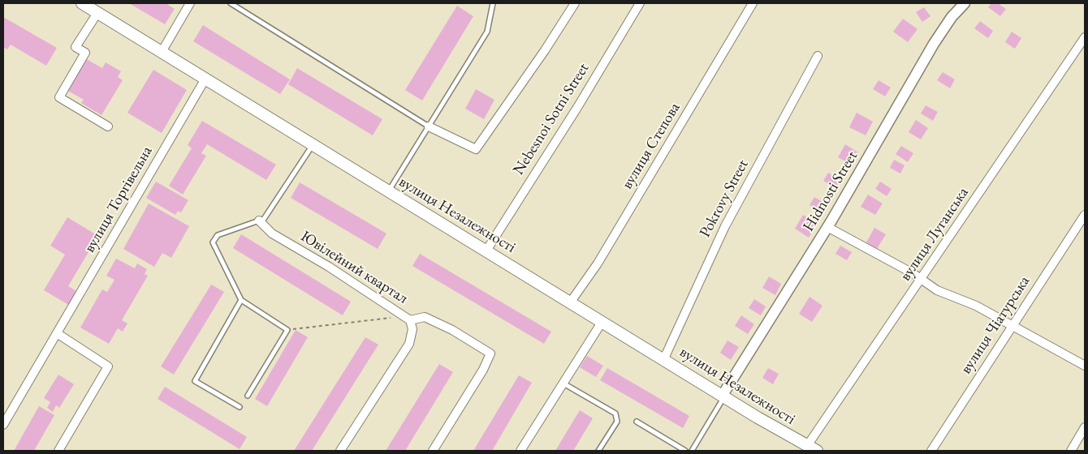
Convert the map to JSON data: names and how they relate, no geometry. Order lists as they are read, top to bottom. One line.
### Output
{"streets":{"main road":["вулиця Незалежності"],"street":["Nebesnoi Sotni Street","вулиця Степова","Hidnosti Street","Pokrovy Street","вулиця Торгівельна","вулиця Луганська","Ювілейний квартал","вулиця Чіатурська"]},"crossings":[["Nebesnoi Sotni Street","вулиця Незалежності"],["вулиця Степова","вулиця Незалежності"],["Hidnosti Street","вулиця Незалежності"],["Pokrovy Street","вулиця Незалежності"],["вулиця Торгівельна","вулиця Незалежності"],["вулиця Незалежності","вулиця Луганська"]]}
